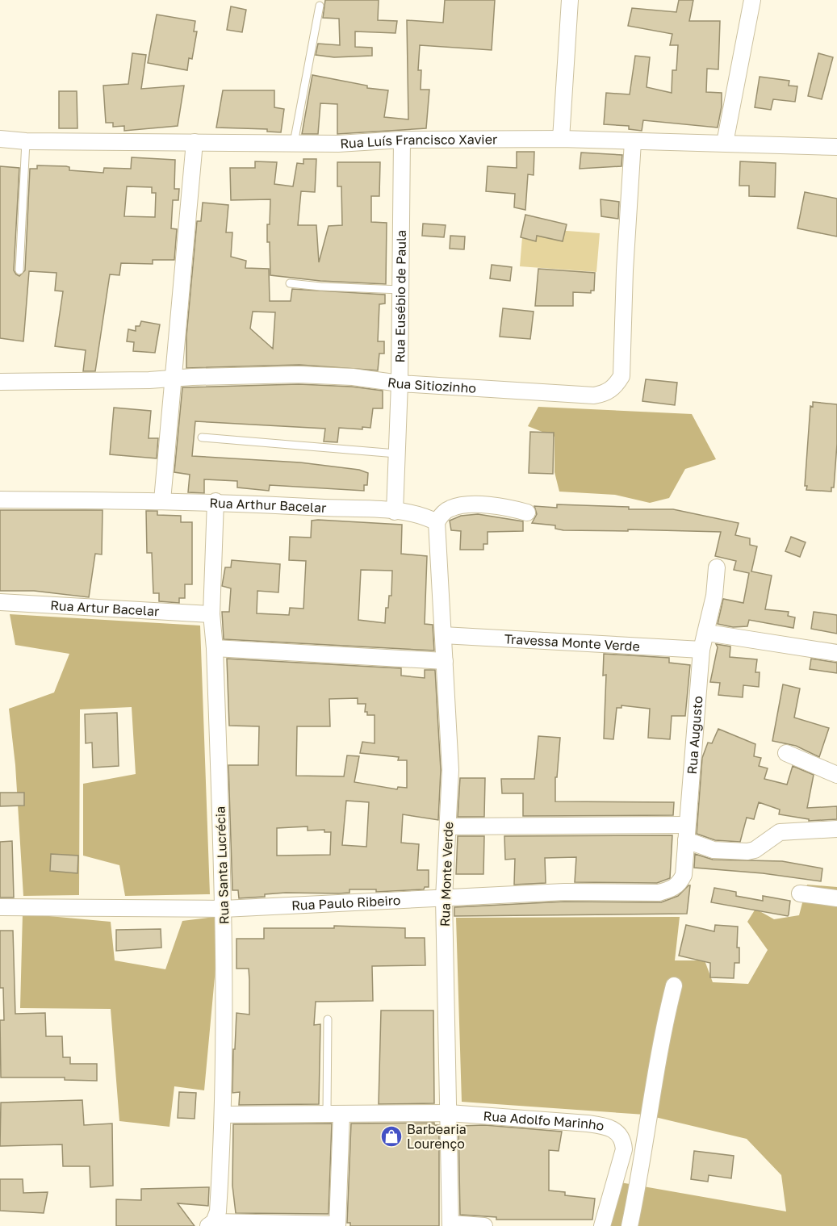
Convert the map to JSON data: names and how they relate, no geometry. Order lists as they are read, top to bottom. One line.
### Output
{"streets":{"street":["Rua Luís Francisco Xavier","Rua Eusébio de Paula","Rua Sitiozinho","Rua Arthur Bacelar","Rua Artur Bacelar","Travessa Monte Verde","Rua Augusto","Rua Santa Lucrécia","Rua Monte Verde","Rua Paulo Ribeiro","Rua Adolfo Marinho"]},"crossings":[["Rua Luís Francisco Xavier","Rua Eusébio de Paula"],["Rua Luís Francisco Xavier","Rua Sitiozinho"],["Rua Eusébio de Paula","Rua Sitiozinho"],["Rua Eusébio de Paula","Rua Arthur Bacelar"],["Rua Arthur Bacelar","Rua Santa Lucrécia"],["Rua Arthur Bacelar","Rua Monte Verde"],["Rua Artur Bacelar","Rua Santa Lucrécia"],["Travessa Monte Verde","Rua Augusto"],["Travessa Monte Verde","Rua Monte Verde"],["Rua Augusto","Rua Paulo Ribeiro"],["Rua Santa Lucrécia","Rua Paulo Ribeiro"],["Rua Santa Lucrécia","Rua Adolfo Marinho"],["Rua Monte Verde","Rua Paulo Ribeiro"],["Rua Monte Verde","Rua Adolfo Marinho"]],"places":{"shop":["Barbearia Lourenço"]}}
